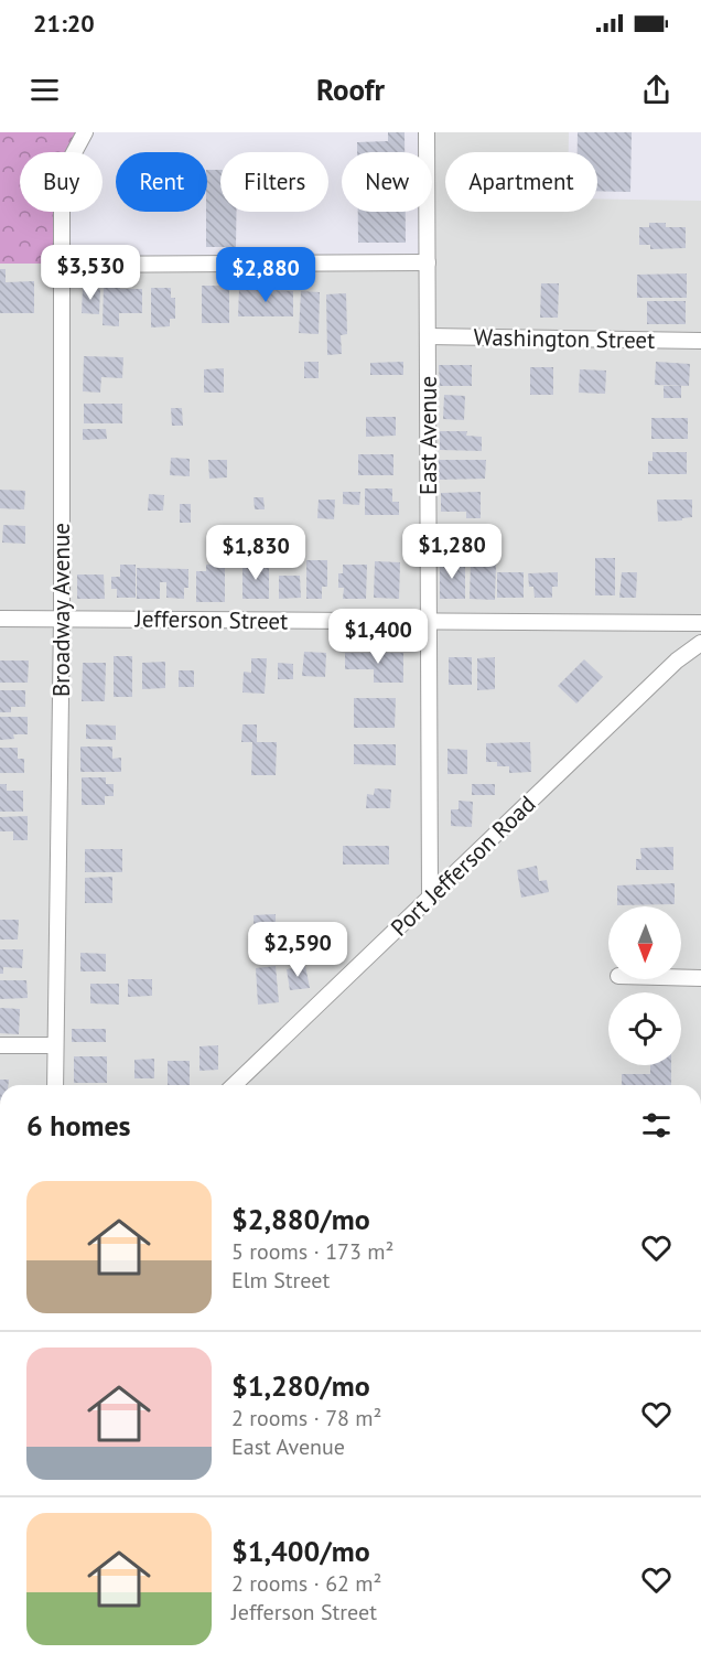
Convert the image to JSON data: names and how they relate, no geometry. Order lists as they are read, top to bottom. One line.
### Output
{"streets":{"street":["Washington Street","East Avenue","Broadway Avenue","Jefferson Street","Port Jefferson Road"]},"crossings":[["Washington Street","East Avenue"],["East Avenue","Jefferson Street"],["East Avenue","Port Jefferson Road"],["Broadway Avenue","Jefferson Street"]],"north":"bottom","page":{"status":"21:20","header":"Roofr","chip":["Buy","Rent","Filters","New","Apartment"],"price":["$3,530","$2,880","$1,280","$1,830","$1,400","$2,590"],"heading":"6 homes","list":[{"name":"$2,880/mo","note":"5 rooms · 173 m² · Elm Street"},{"name":"$1,280/mo","note":"2 rooms · 78 m² · East Avenue"},{"name":"$1,400/mo","note":"2 rooms · 62 m² · Jefferson Street"}]}}
